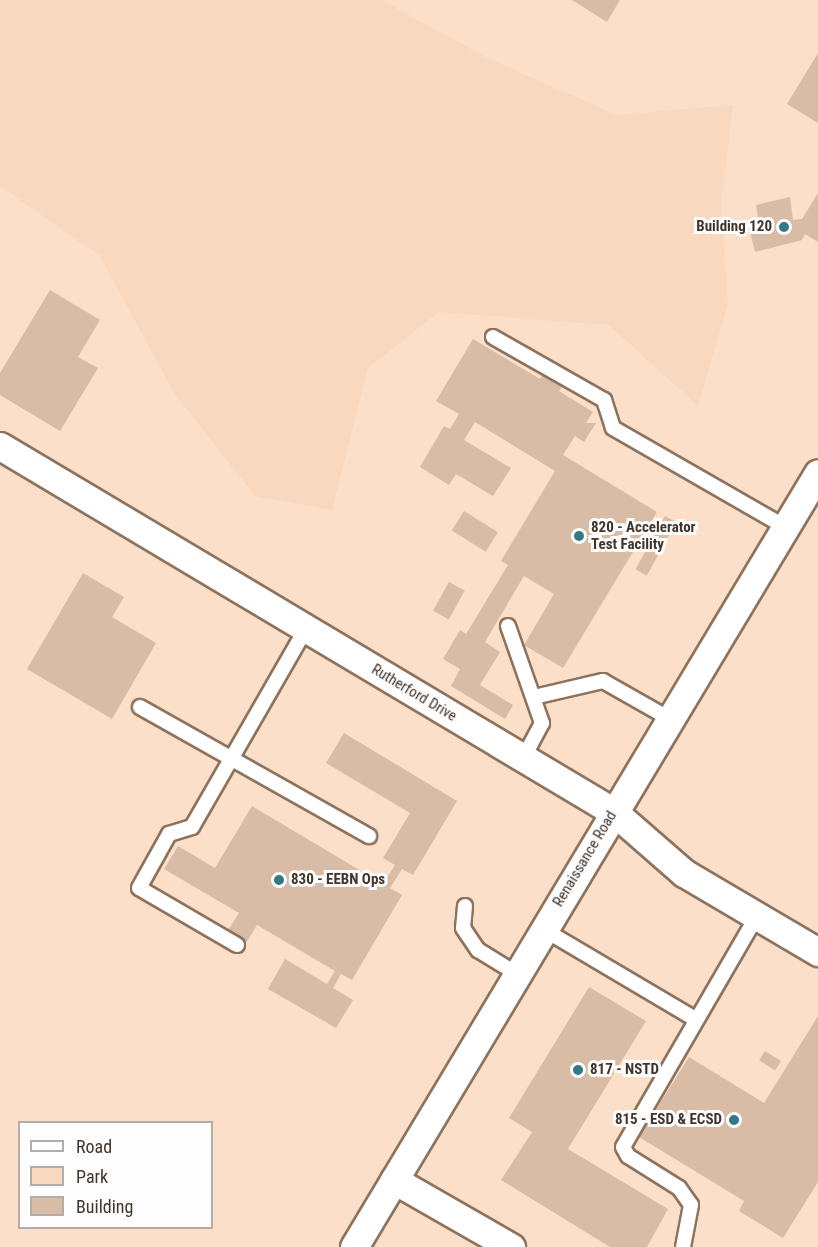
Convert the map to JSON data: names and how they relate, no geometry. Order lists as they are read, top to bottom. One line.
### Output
{"streets":{"street":["Rutherford Drive","Renaissance Road"]},"crossings":[["Rutherford Drive","Renaissance Road"]],"places":["Building 120","820 - Accelerator Test Facility","830 - EEBN Ops","817 - NSTD","815 - ESD & ECSD"],"legend":["Road","Park","Building"]}
